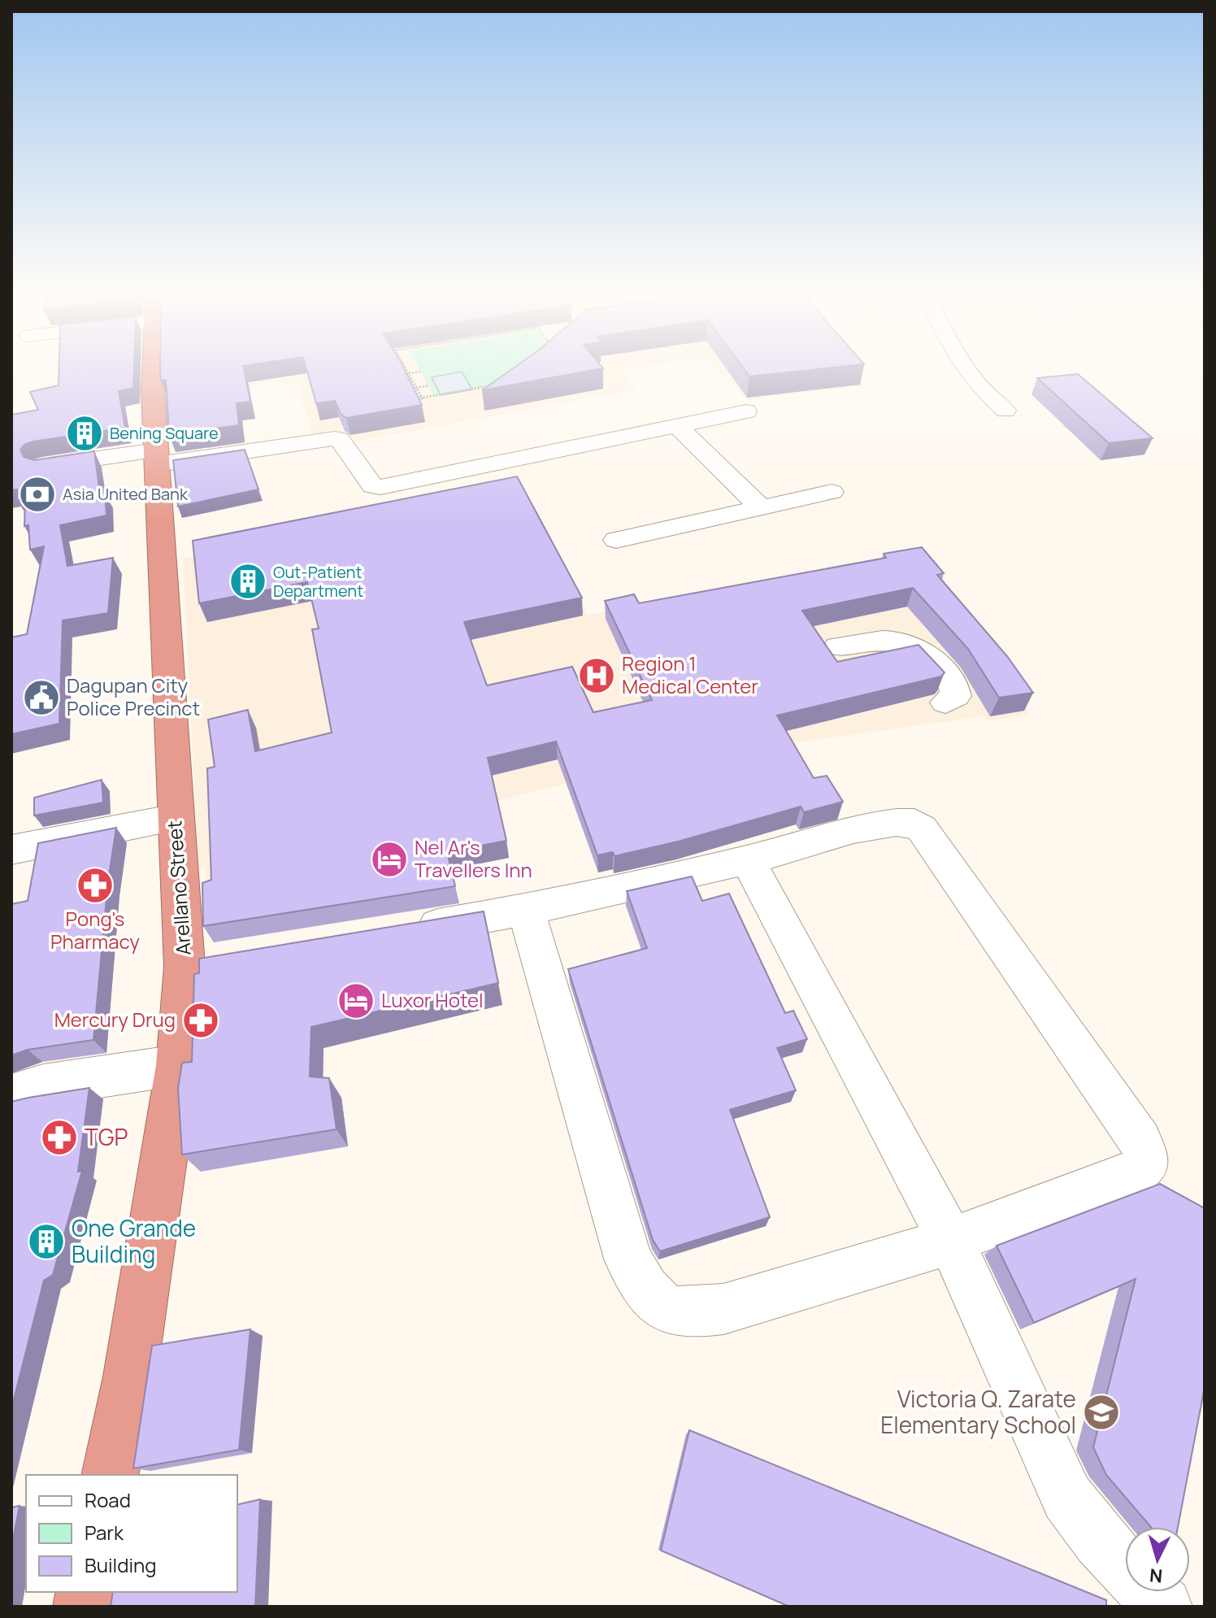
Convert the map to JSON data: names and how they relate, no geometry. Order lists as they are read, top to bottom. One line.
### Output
{"streets":{"highway":["Arellano Street"]},"places":{"building":["Bening Square","Out-Patient Department","One Grande Building"],"bank":["Asia United Bank"],"hospital":["Region 1 Medical Center"],"public building":["Dagupan City Police Precinct"],"hotel":["Nel Ar's Travellers Inn","Luxor Hotel"],"pharmacy":["Pong's Pharmacy","Mercury Drug","TGP"],"school or university":["Victoria Q. Zarate Elementary School"]},"legend":["Road","Park","Building"],"north":"bottom"}
